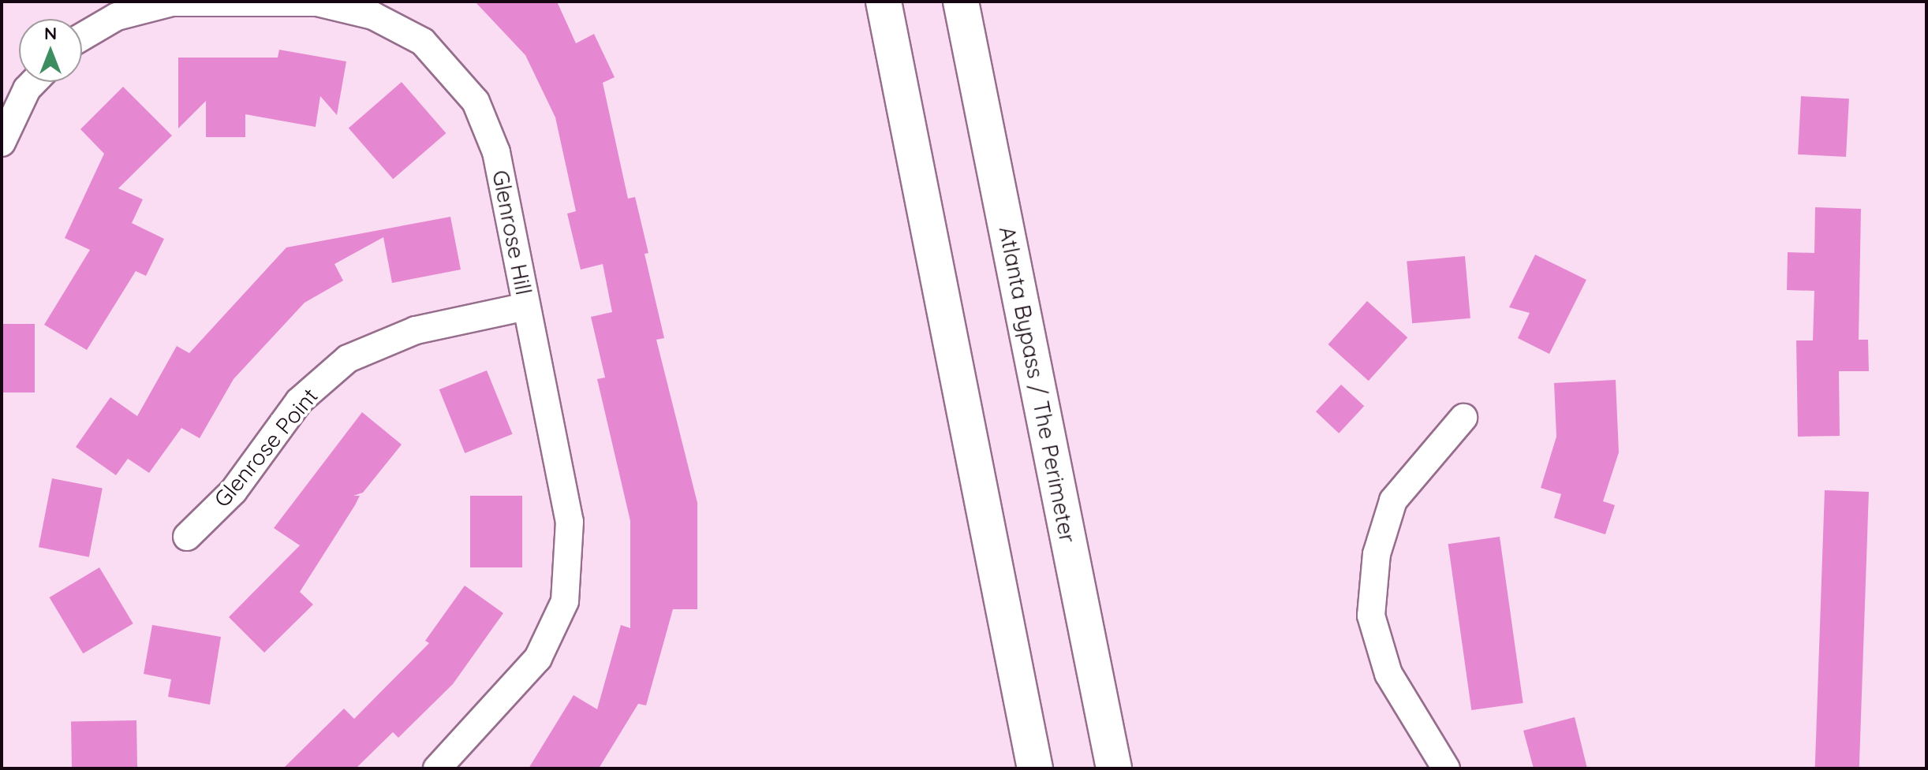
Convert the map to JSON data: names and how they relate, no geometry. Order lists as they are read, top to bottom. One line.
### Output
{"streets":{"highway":["Atlanta Bypass / The Perimeter"],"street":["Glenrose Hill","Glenrose Point"]},"crossings":[["Glenrose Hill","Glenrose Point"]],"north":"top"}
